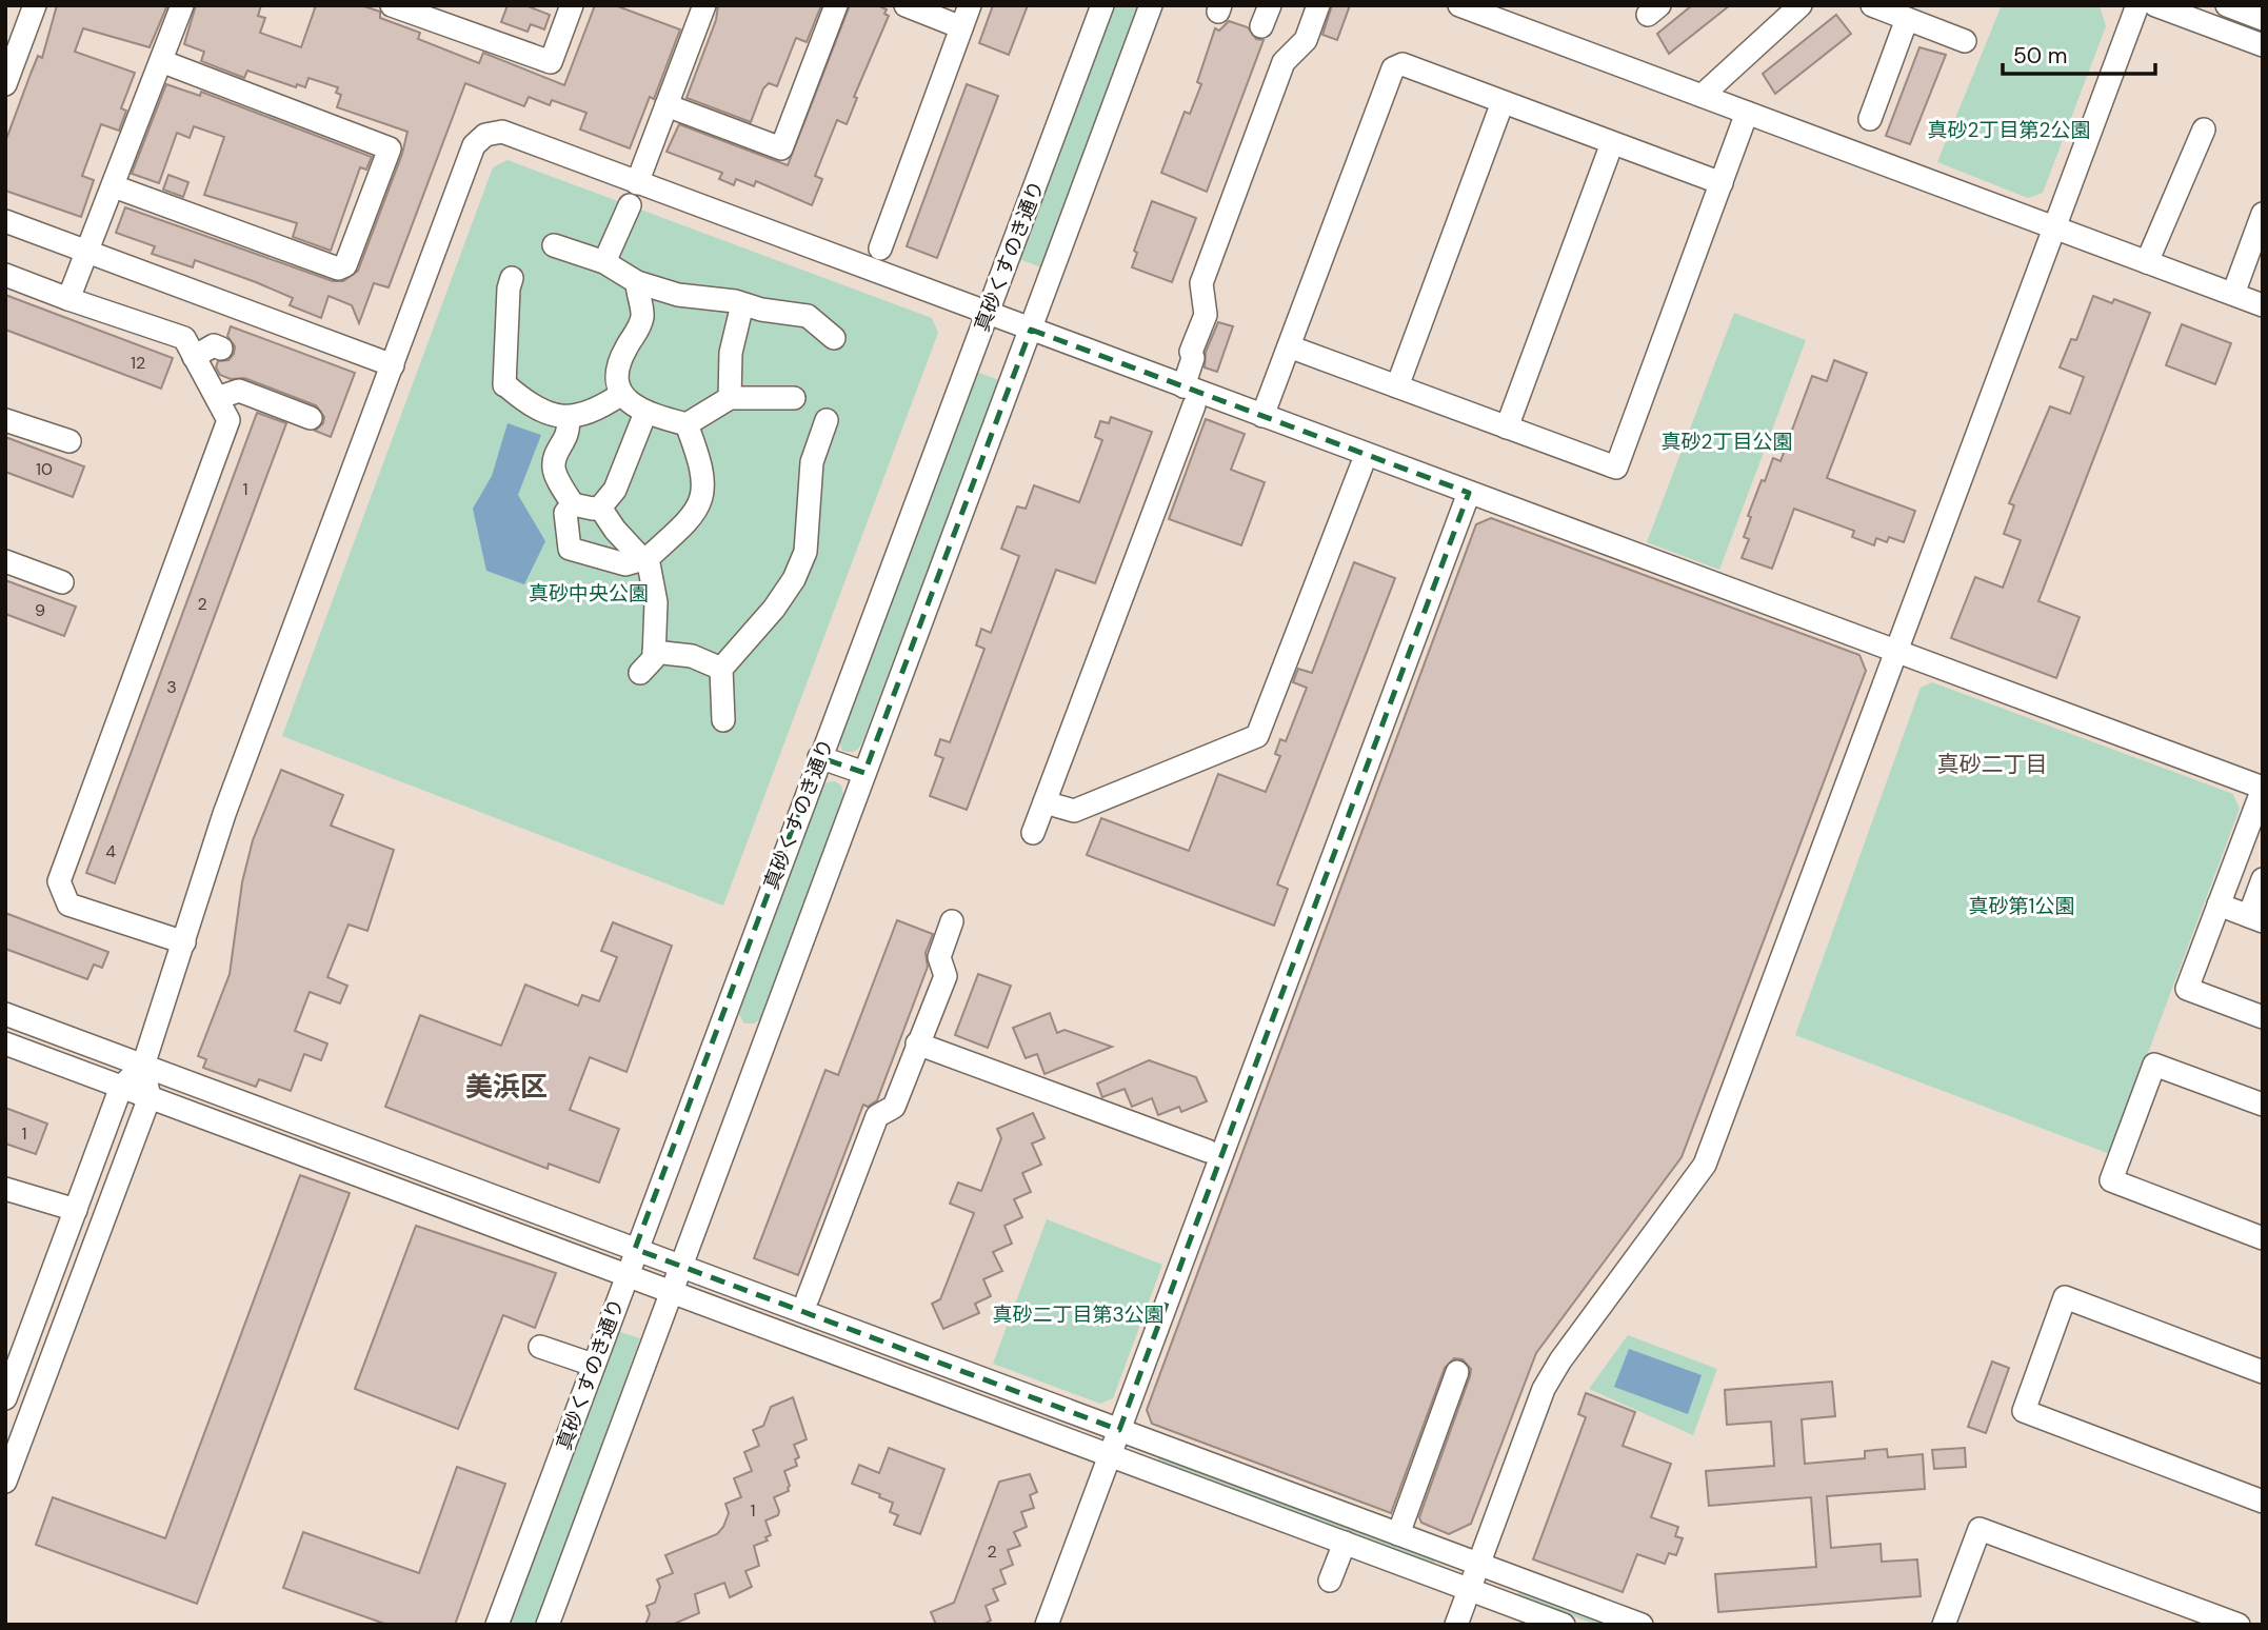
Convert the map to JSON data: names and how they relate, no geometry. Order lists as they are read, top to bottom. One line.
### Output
{"streets":{"street":["真砂くすのき通り"]},"districts":["真砂二丁目","美浜区"],"parks":["真砂2丁目第2公園","真砂2丁目公園","真砂中央公園","真砂第1公園","真砂二丁目第3公園"],"house_numbers":["12","10","1","2","9","3","4","1","1","2"],"scale_bar":"50 m"}
